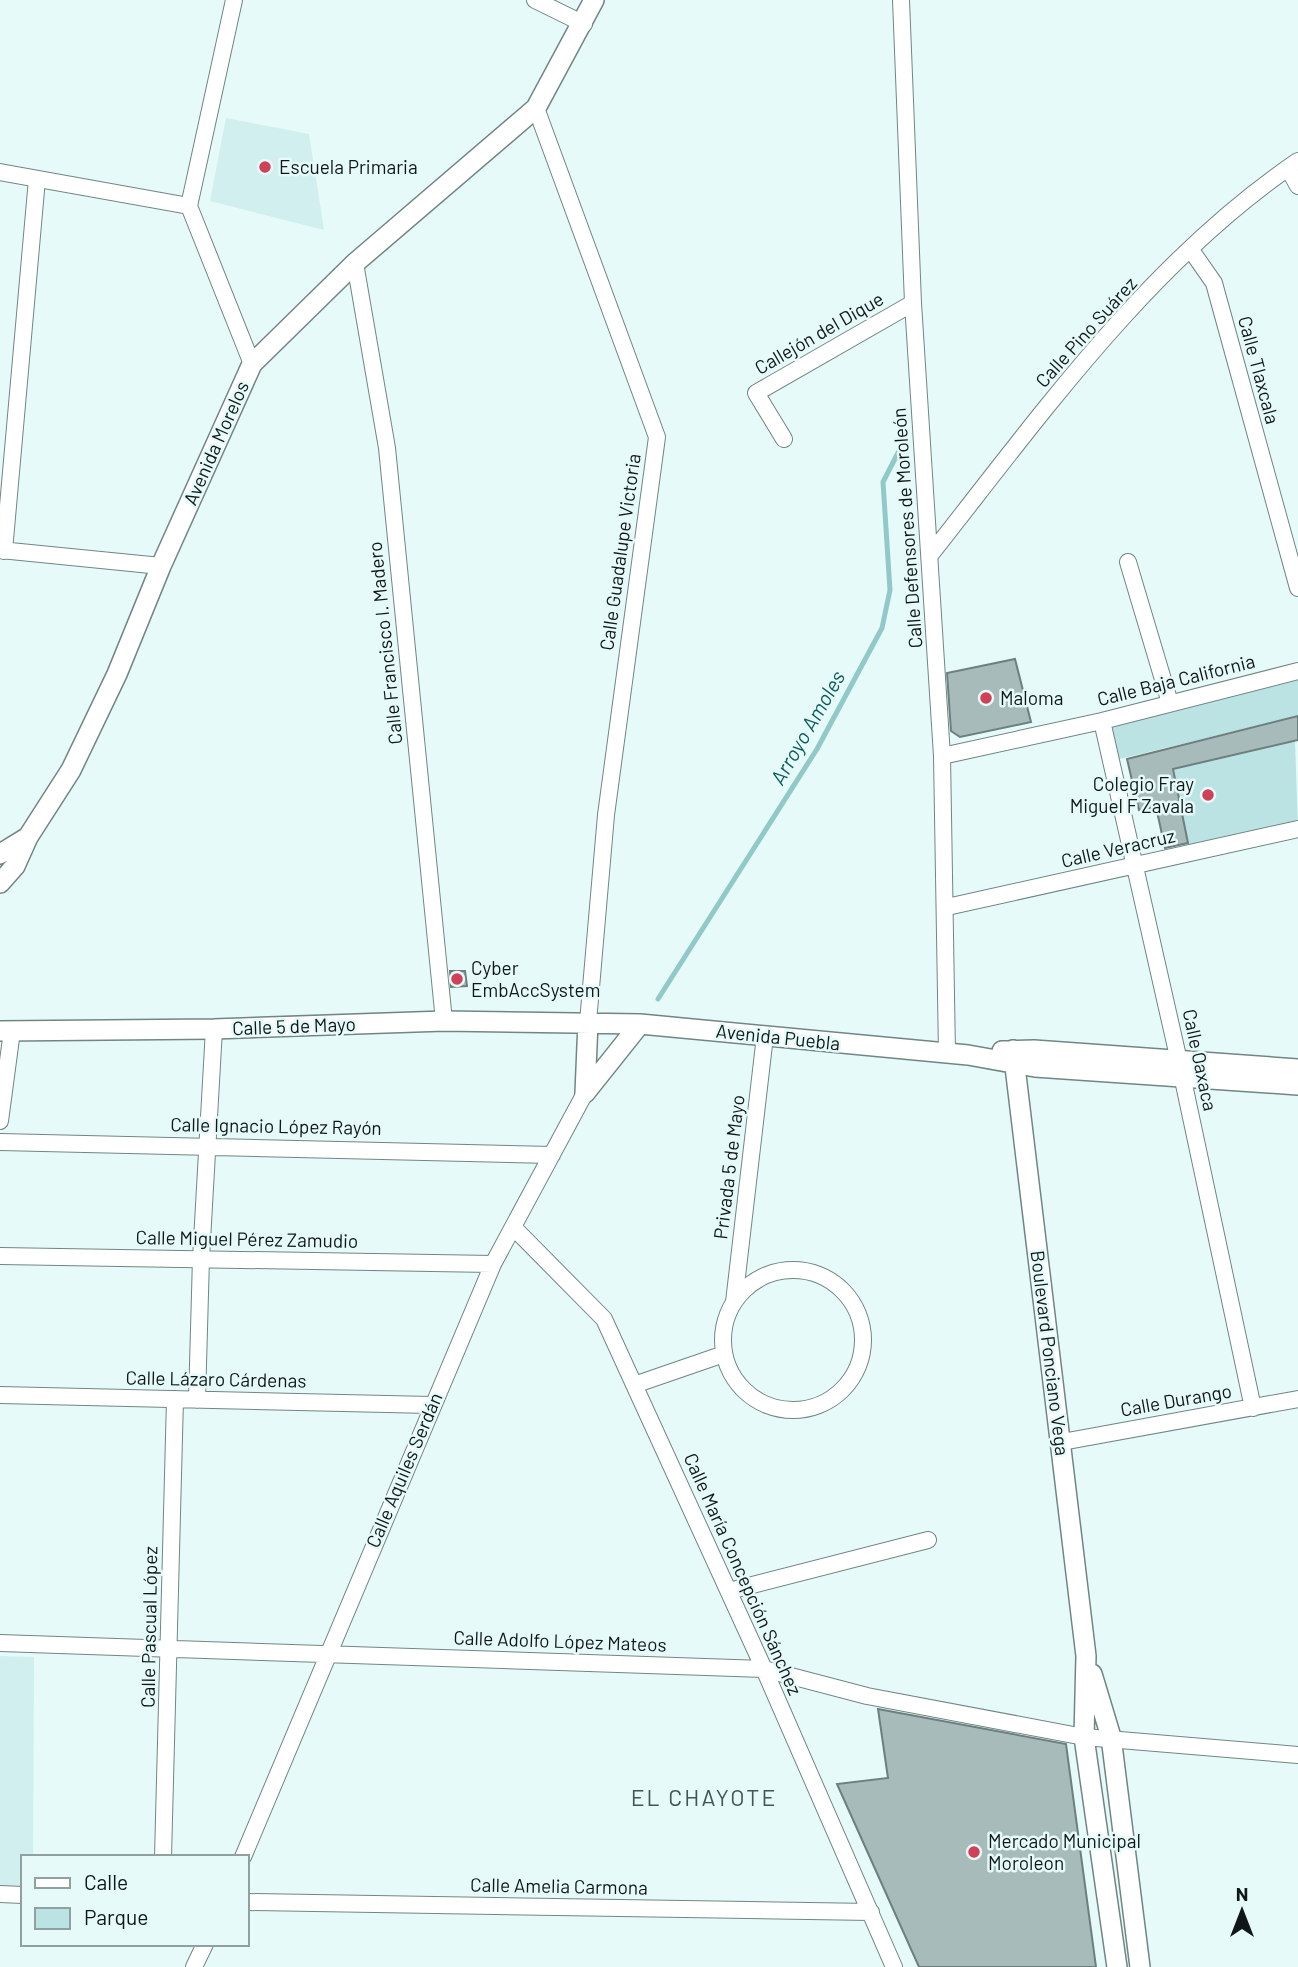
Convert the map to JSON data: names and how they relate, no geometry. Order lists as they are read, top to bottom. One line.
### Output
{"streets":{"street":["Calle Pino Suárez","Callejón del Dique","Calle Tlaxcala","Avenida Morelos","Calle Defensores de Moroleón","Calle Guadalupe Victoria","Calle Francisco I. Madero","Calle Baja California","Calle Veracruz","Calle 5 de Mayo","Avenida Puebla","Calle Oaxaca","Calle Ignacio López Rayón","Privada 5 de Mayo","Calle Miguel Pérez Zamudio","Boulevard Ponciano Vega","Calle Lázaro Cárdenas","Calle Durango","Calle Aquiles Serdán","Calle María Concepción Sánchez","Calle Pascual López","Calle Adolfo López Mateos","Calle Amelia Carmona"]},"crossings":[["Calle Pino Suárez","Calle Tlaxcala"],["Calle Pino Suárez","Calle Defensores de Moroleón"],["Callejón del Dique","Calle Defensores de Moroleón"],["Avenida Morelos","Calle Guadalupe Victoria"],["Avenida Morelos","Calle Francisco I. Madero"],["Calle Defensores de Moroleón","Calle Baja California"],["Calle Defensores de Moroleón","Calle Veracruz"],["Calle Defensores de Moroleón","Avenida Puebla"],["Calle Guadalupe Victoria","Calle 5 de Mayo"],["Calle Guadalupe Victoria","Avenida Puebla"],["Calle Guadalupe Victoria","Calle Aquiles Serdán"],["Calle Francisco I. Madero","Calle 5 de Mayo"],["Calle Baja California","Calle Oaxaca"],["Calle Veracruz","Calle Oaxaca"],["Calle 5 de Mayo","Avenida Puebla"],["Calle 5 de Mayo","Calle Aquiles Serdán"],["Avenida Puebla","Calle Oaxaca"],["Avenida Puebla","Privada 5 de Mayo"],["Avenida Puebla","Boulevard Ponciano Vega"],["Avenida Puebla","Calle Aquiles Serdán"],["Calle Oaxaca","Calle Durango"],["Calle Ignacio López Rayón","Calle Aquiles Serdán"],["Calle Miguel Pérez Zamudio","Calle Aquiles Serdán"],["Boulevard Ponciano Vega","Calle Durango"],["Boulevard Ponciano Vega","Calle Adolfo López Mateos"],["Calle Lázaro Cárdenas","Calle Aquiles Serdán"],["Calle Lázaro Cárdenas","Calle Pascual López"],["Calle Aquiles Serdán","Calle María Concepción Sánchez"],["Calle Aquiles Serdán","Calle Adolfo López Mateos"],["Calle María Concepción Sánchez","Calle Adolfo López Mateos"],["Calle María Concepción Sánchez","Calle Amelia Carmona"],["Calle Pascual López","Calle Adolfo López Mateos"]],"districts":["EL CHAYOTE"],"water":["Arroyo Amoles"],"places":["Escuela Primaria","Maloma","Colegio Fray Miguel F Zavala","Cyber EmbAccSystem","Mercado Municipal Moroleon"],"legend":["Calle","Parque"],"north":"top"}
